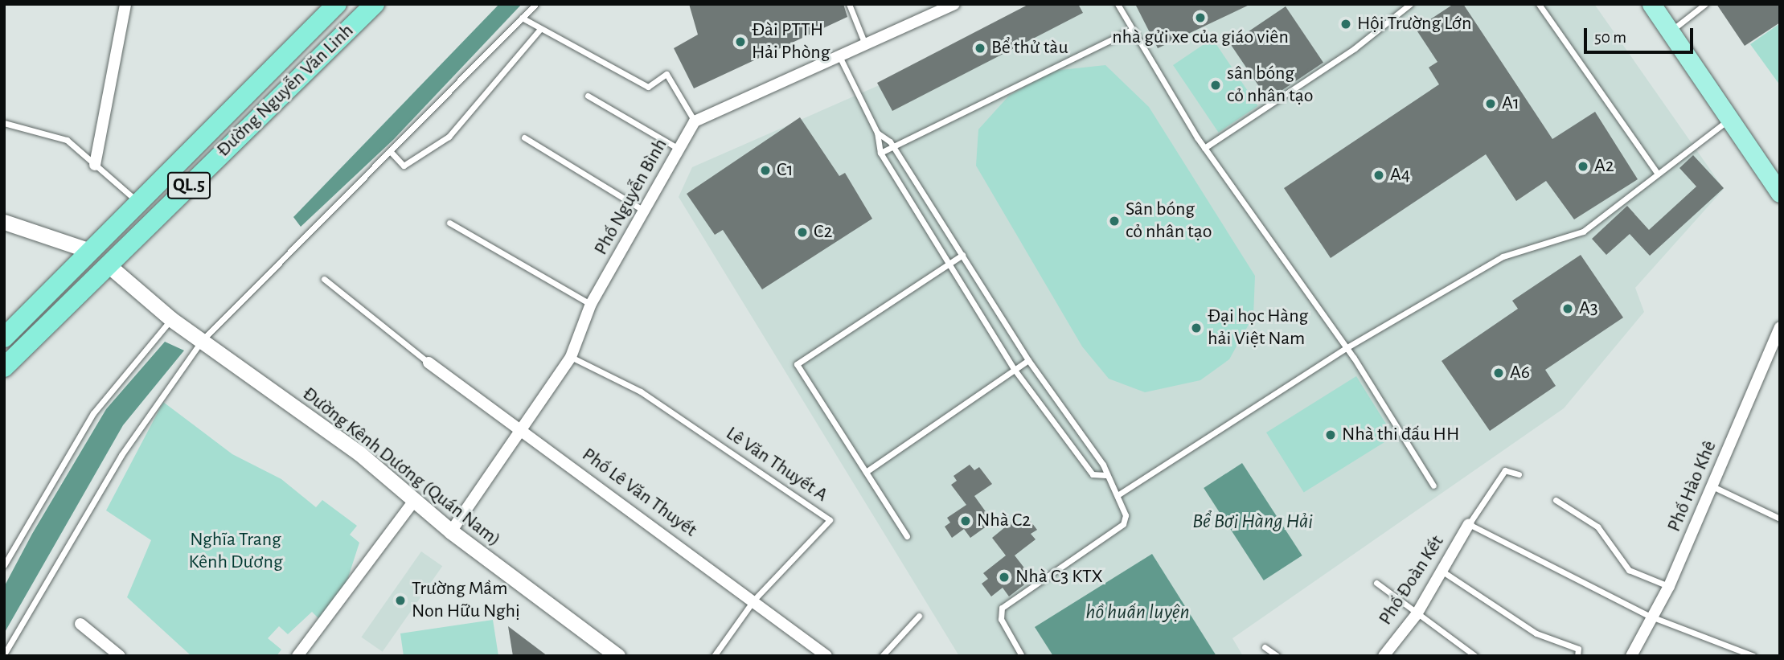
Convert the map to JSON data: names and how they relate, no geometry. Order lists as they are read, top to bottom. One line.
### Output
{"streets":{"highway":["Đường Nguyễn Văn Linh","QL.5"],"street":["Phố Nguyễn Bình","Đường Kênh Dương (Quán Nam)","Phố Hào Khê","Phố Lê Văn Thuyết","Phố Đoàn Kết"],"lane":["Lê Văn Thuyết A"]},"crossings":[["Đường Nguyễn Văn Linh","Đường Kênh Dương (Quán Nam)"],["Phố Nguyễn Bình","Lê Văn Thuyết A"],["Phố Nguyễn Bình","Đường Kênh Dương (Quán Nam)"],["Phố Nguyễn Bình","Phố Lê Văn Thuyết"],["Lê Văn Thuyết A","Phố Lê Văn Thuyết"]],"water":["Bể Bơi Hàng Hải","hồ huấn luyện"],"parks":["Nghĩa Trang Kênh Dương"],"places":["nhà gửi xe của giáo viên","Hội Trường Lớn","Đài PTTH Hải Phòng","Bể thử tàu","sân bóng cỏ nhân tạo","A1","A2","C1","A4","Sân bóng cỏ nhân tạo","C2","A3","Đại học Hàng hải Việt Nam","A6","Nhà thi đấu HH","Nhà C2","Nhà C3 KTX","Trường Mầm Non Hữu Nghị"],"scale_bar":"50 m"}
